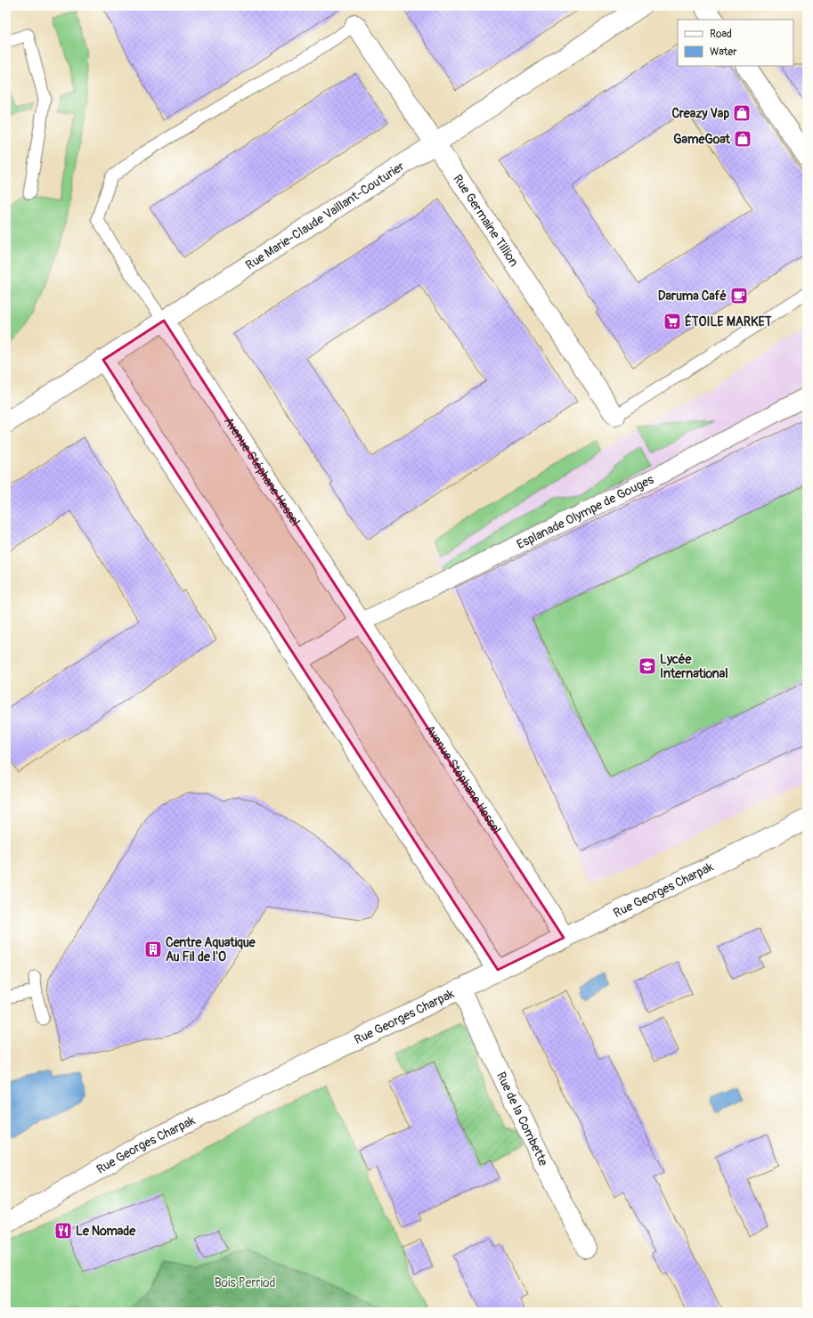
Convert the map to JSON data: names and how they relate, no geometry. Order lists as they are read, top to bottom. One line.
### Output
{"streets":{"street":["Rue Marie-Claude Vaillant-Couturier","Rue Germaine Tillion","Avenue Stéphane Hessel","Esplanade Olympe de Gouges","Rue Georges Charpak","Rue de la Combette"]},"crossings":[["Rue Marie-Claude Vaillant-Couturier","Rue Germaine Tillion"],["Rue Marie-Claude Vaillant-Couturier","Avenue Stéphane Hessel"],["Avenue Stéphane Hessel","Esplanade Olympe de Gouges"],["Avenue Stéphane Hessel","Rue Georges Charpak"],["Rue Georges Charpak","Rue de la Combette"]],"parks":["Bois Perriod"],"places":{"shop":["Creazy Vap","GameGoat"],"cafe":["Daruma Café"],"supermarket":["ÉTOILE MARKET"],"school or university":["Lycée International"],"building":["Centre Aquatique Au Fil de l'O"],"restaurant":["Le Nomade"]},"legend":["Road","Water"]}
